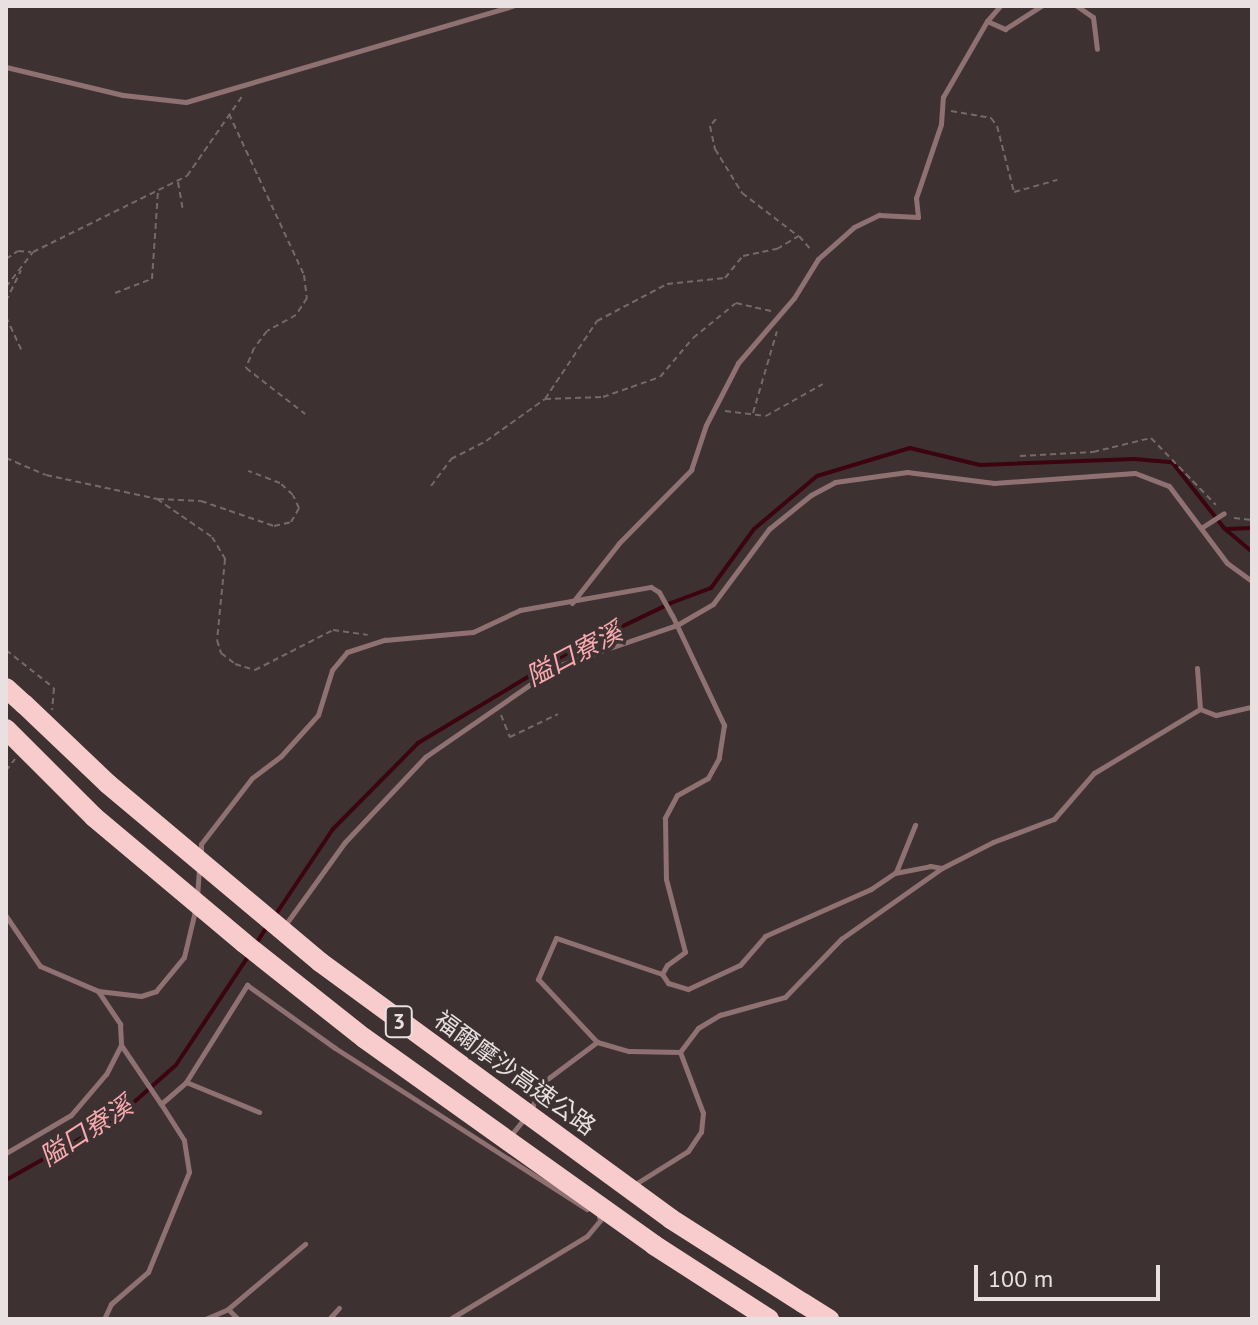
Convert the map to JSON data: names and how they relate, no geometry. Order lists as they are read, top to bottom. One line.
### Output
{"streets":{"highway":["3","福爾摩沙高速公路"]},"water":["隘口寮溪"],"scale_bar":"100 m"}
